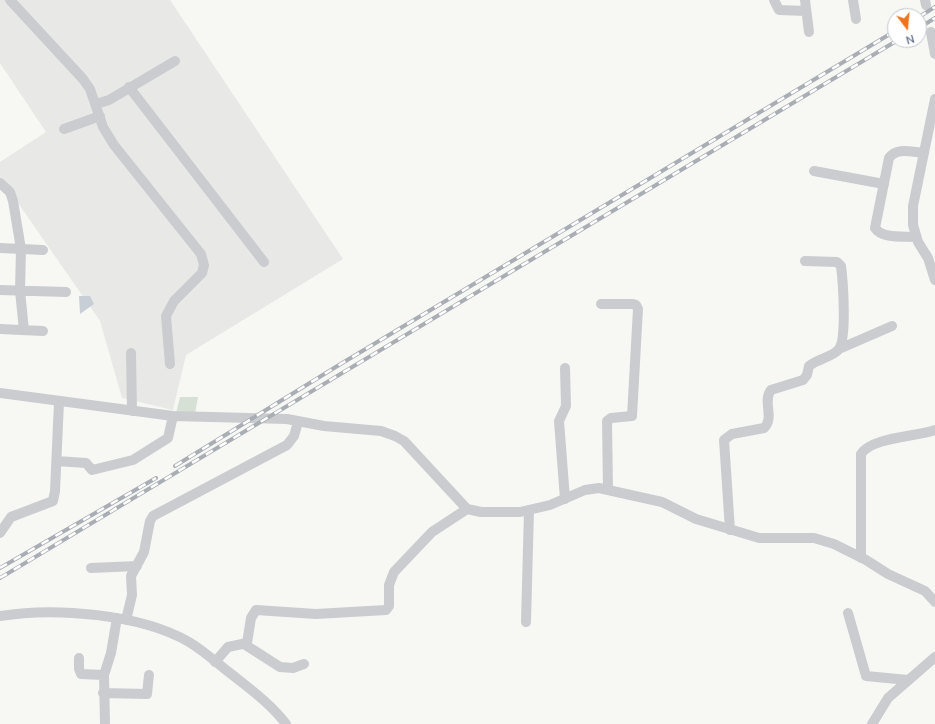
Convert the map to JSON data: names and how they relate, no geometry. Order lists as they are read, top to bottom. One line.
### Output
{"north":"bottom"}
